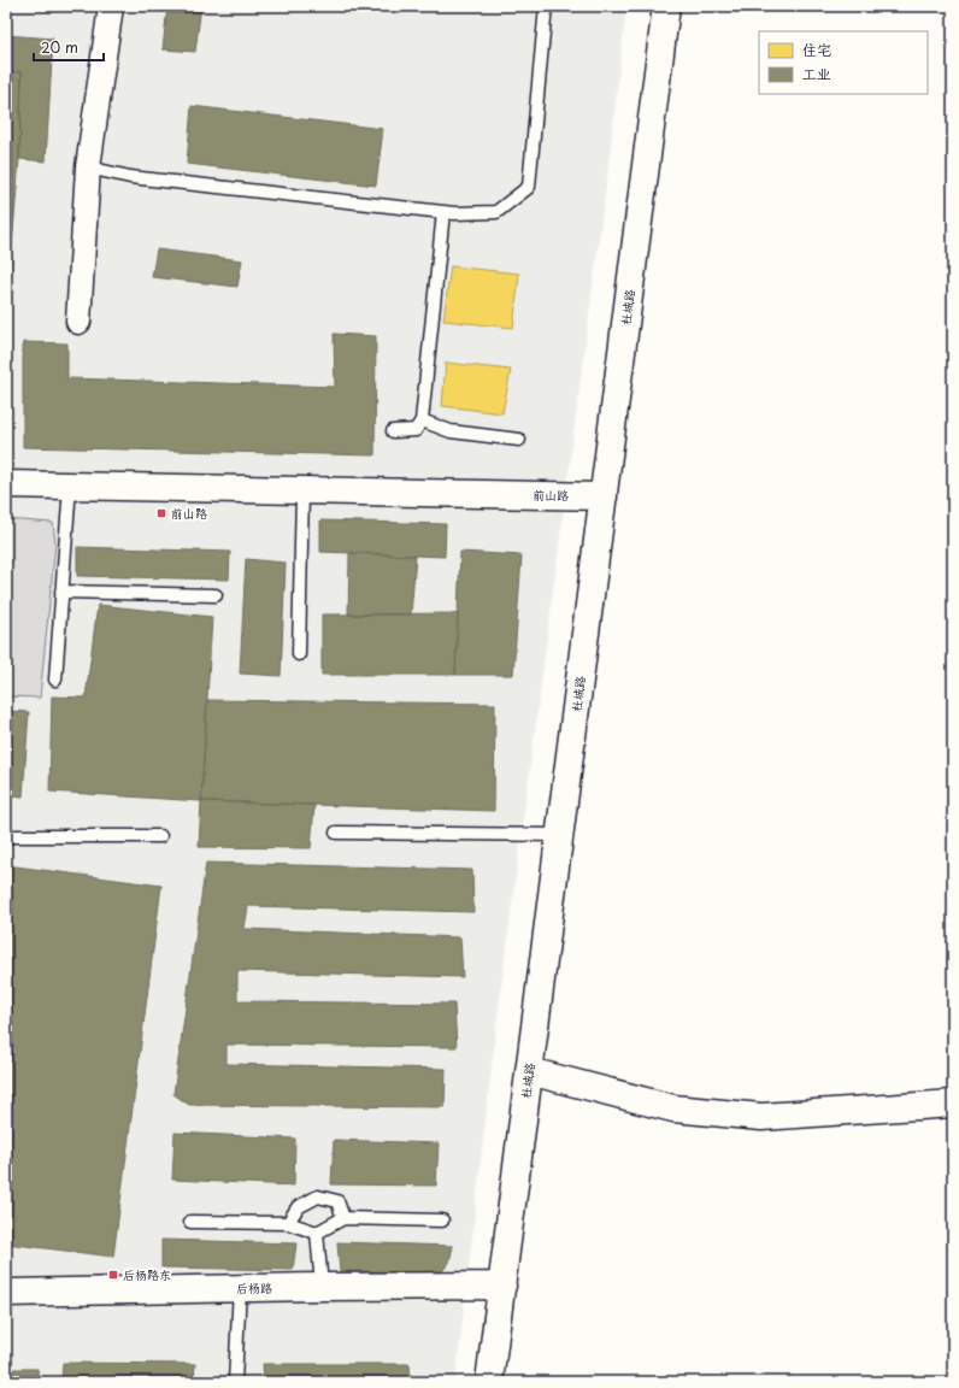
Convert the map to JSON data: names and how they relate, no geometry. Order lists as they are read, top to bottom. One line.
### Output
{"streets":{"street":["杜城路","前山路","后杨路"]},"crossings":[["杜城路","前山路"],["杜城路","后杨路"]],"places":{"transit":["前山路","后杨路东"]},"legend":["住宅","工业"],"scale_bar":"20 m"}
